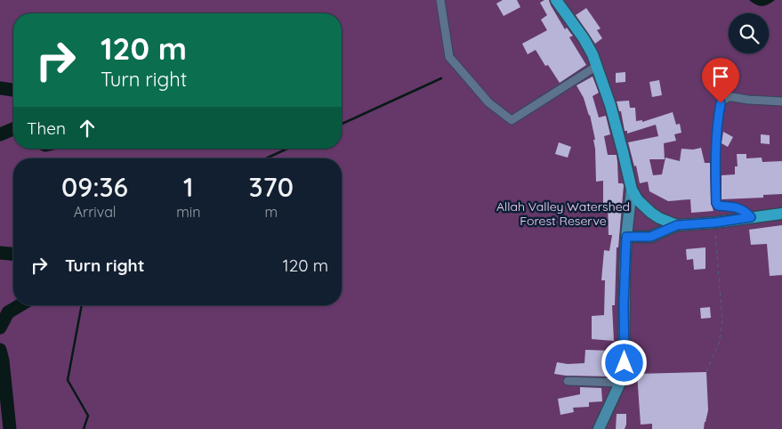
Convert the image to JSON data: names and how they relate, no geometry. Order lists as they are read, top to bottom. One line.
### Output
{"parks":["Allah Valley Watershed Forest Reserve"],"page":{"turn":["120 m","Turn right"],"then":"Then","eta":["09:36","Arrival","1","min","370","m"],"list":[{"name":"Turn right","value":"120 m"}]}}
